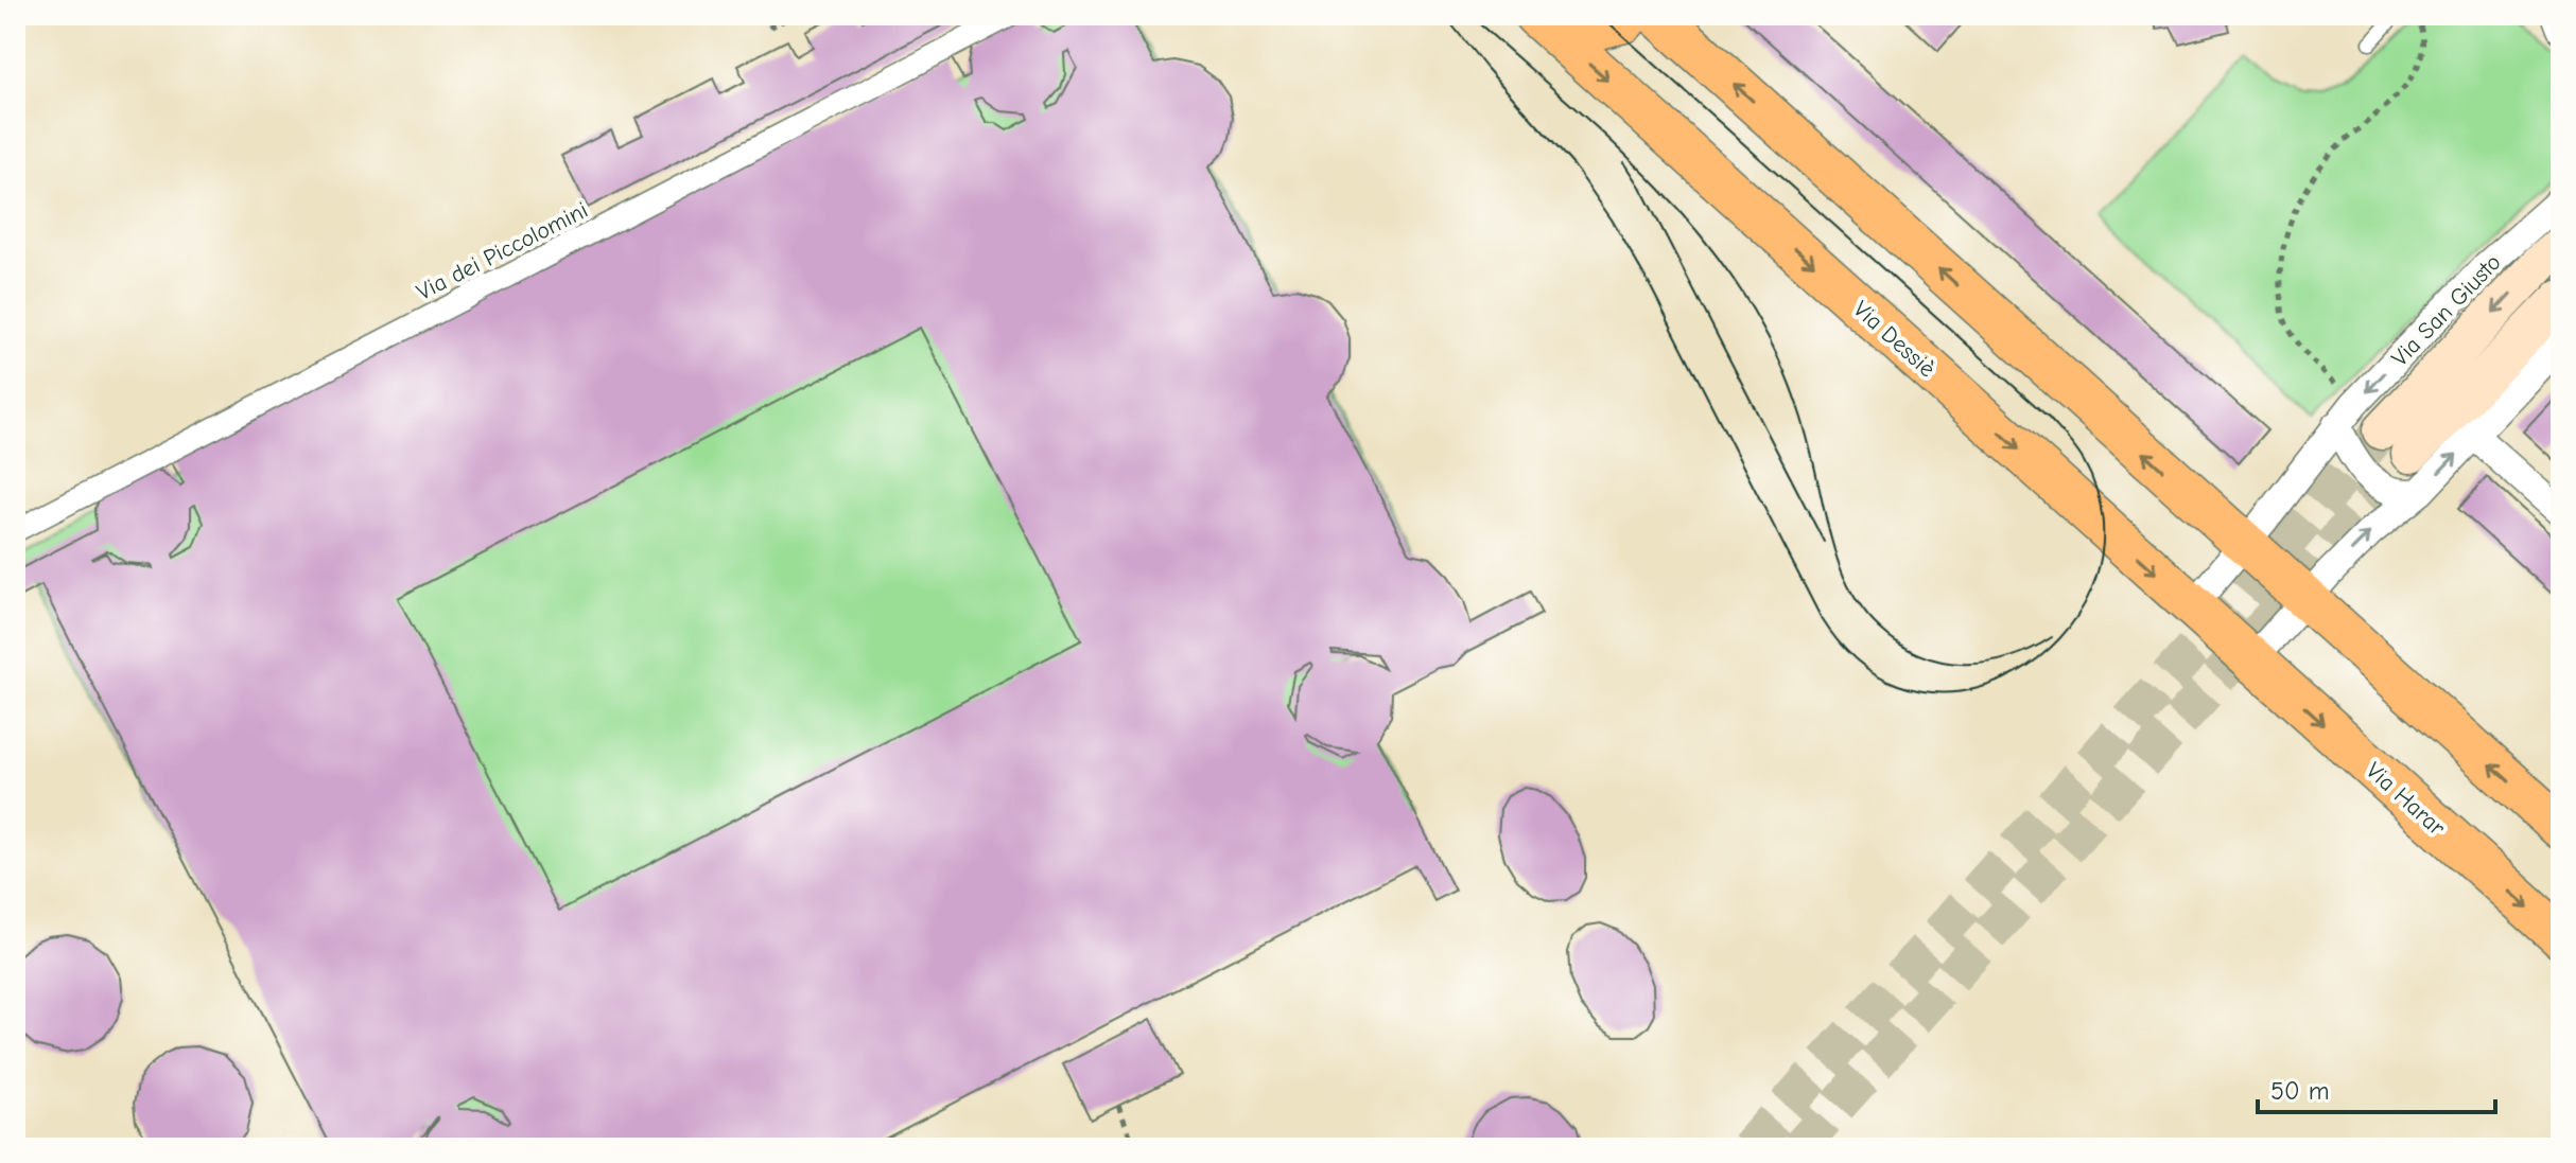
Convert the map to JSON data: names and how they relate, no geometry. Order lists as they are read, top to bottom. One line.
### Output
{"streets":{"main road":["Via San Giusto","Via Dessiè","Via Harar"],"street":["Via dei Piccolomini"]},"crossings":[["Via San Giusto","Via Dessiè"],["Via Dessiè","Via Harar"]],"scale_bar":"50 m"}
